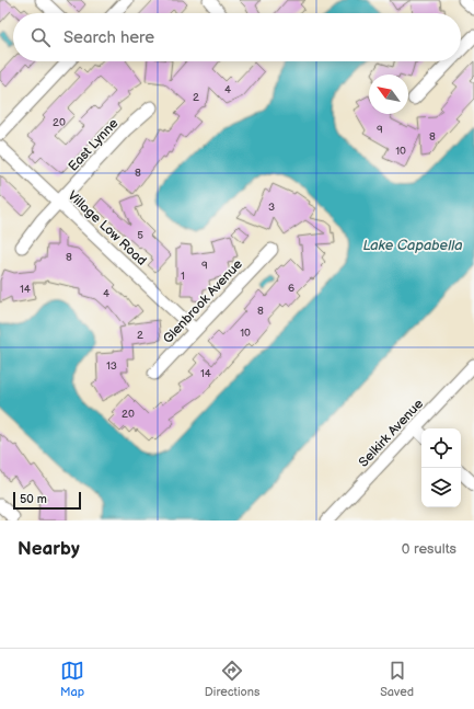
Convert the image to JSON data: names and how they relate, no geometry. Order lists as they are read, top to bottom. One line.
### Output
{"streets":{"street":["East Lynne","Village Low Road","Glenbrook Avenue","Selkirk Avenue"]},"crossings":[["East Lynne","Village Low Road"],["Village Low Road","Glenbrook Avenue"]],"water":["Lake Capabella"],"house_numbers":["4","2","20","9","8","10","8","3","5","8","9","1","6","14","4","8","10","2","13","14","20"],"scale_bar":"50 m","north":"top left","page":{"search":"Search here","scale":"50 m","heading":["Nearby","0 results"],"nav":["Map","Directions","Saved"]}}
